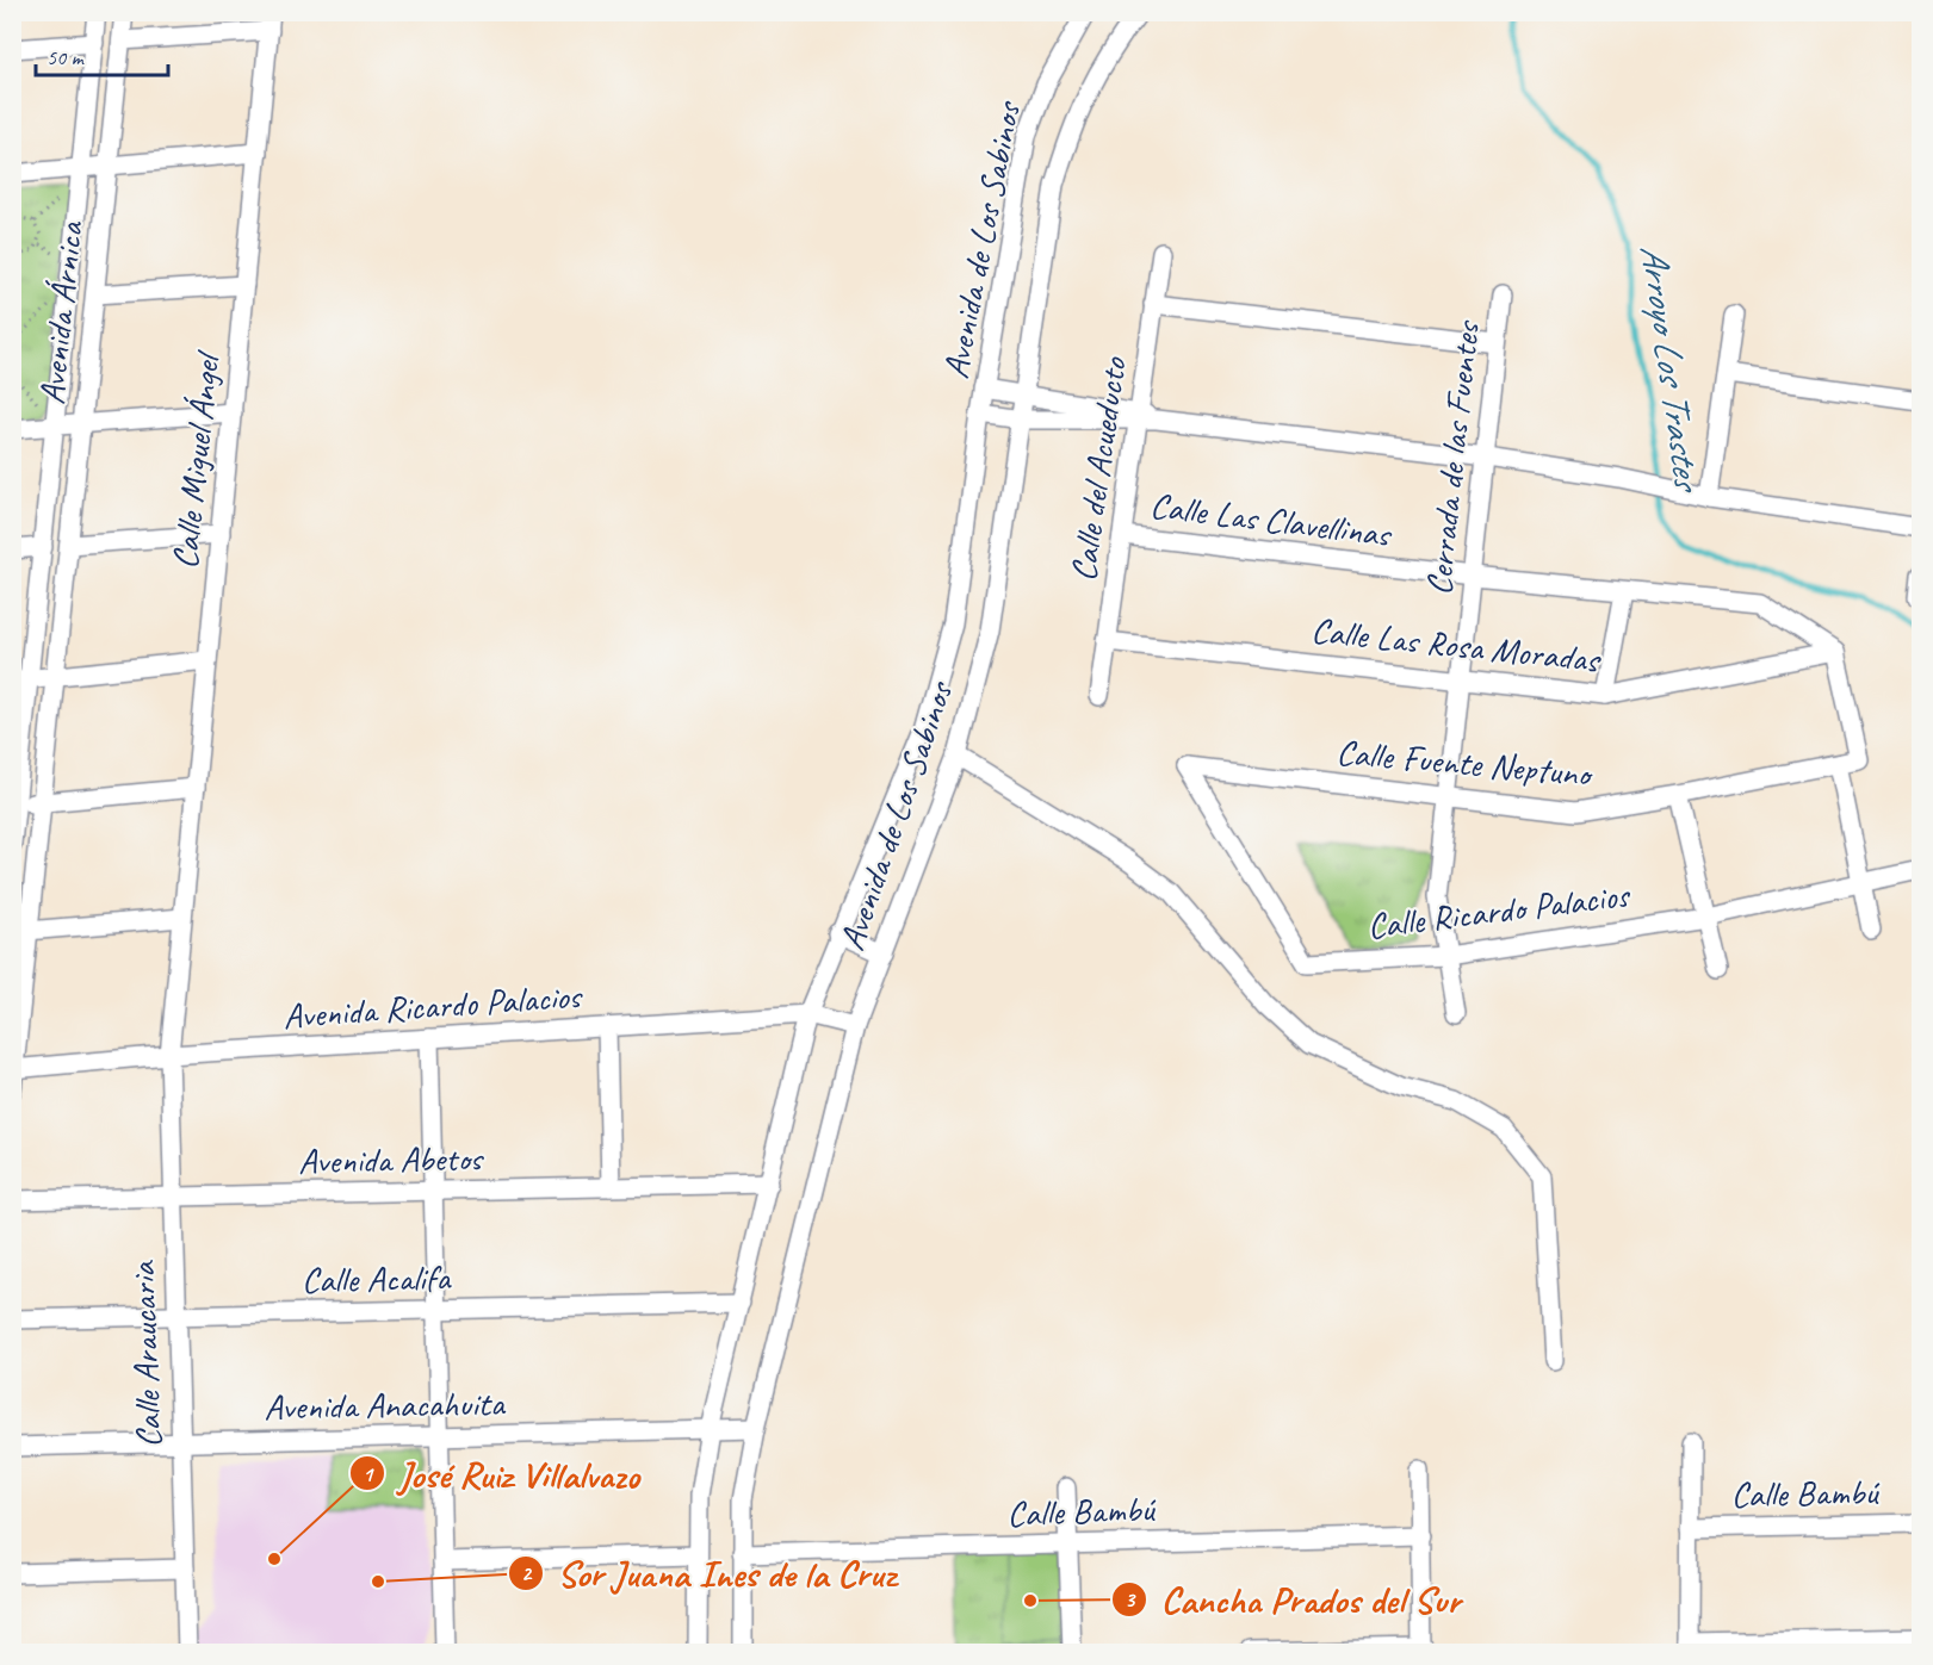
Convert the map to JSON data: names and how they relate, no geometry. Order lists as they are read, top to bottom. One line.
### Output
{"streets":{"street":["Avenida de Los Sabinos","Avenida Árnica","Cerrada de las Fuentes","Calle Miguel Ángel","Calle del Acueducto","Calle Las Clavellinas","Calle Las Rosa Moradas","Calle Fuente Neptuno","Calle Ricardo Palacios","Avenida Ricardo Palacios","Avenida Abetos","Calle Acalifa","Calle Araucaria","Avenida Anacahuita","Calle Bambú"]},"crossings":[["Avenida de Los Sabinos","Avenida Ricardo Palacios"],["Avenida de Los Sabinos","Avenida Abetos"],["Avenida de Los Sabinos","Calle Acalifa"],["Avenida de Los Sabinos","Avenida Anacahuita"],["Avenida de Los Sabinos","Calle Bambú"],["Avenida Árnica","Avenida Ricardo Palacios"],["Cerrada de las Fuentes","Calle Las Clavellinas"],["Cerrada de las Fuentes","Calle Las Rosa Moradas"],["Cerrada de las Fuentes","Calle Fuente Neptuno"],["Cerrada de las Fuentes","Calle Ricardo Palacios"],["Calle Miguel Ángel","Avenida Ricardo Palacios"],["Calle Miguel Ángel","Calle Araucaria"],["Calle del Acueducto","Calle Las Clavellinas"],["Calle del Acueducto","Calle Las Rosa Moradas"],["Calle Las Clavellinas","Calle Las Rosa Moradas"],["Calle Las Clavellinas","Calle Fuente Neptuno"],["Calle Las Rosa Moradas","Calle Fuente Neptuno"],["Calle Fuente Neptuno","Calle Ricardo Palacios"],["Avenida Ricardo Palacios","Calle Araucaria"],["Avenida Abetos","Calle Araucaria"],["Calle Acalifa","Calle Araucaria"],["Calle Araucaria","Avenida Anacahuita"]],"water":["Arroyo Los Trastes"],"places":["José Ruiz Villalvazo","Sor Juana Ines de la Cruz","Cancha Prados del Sur"],"scale_bar":"50 m"}
